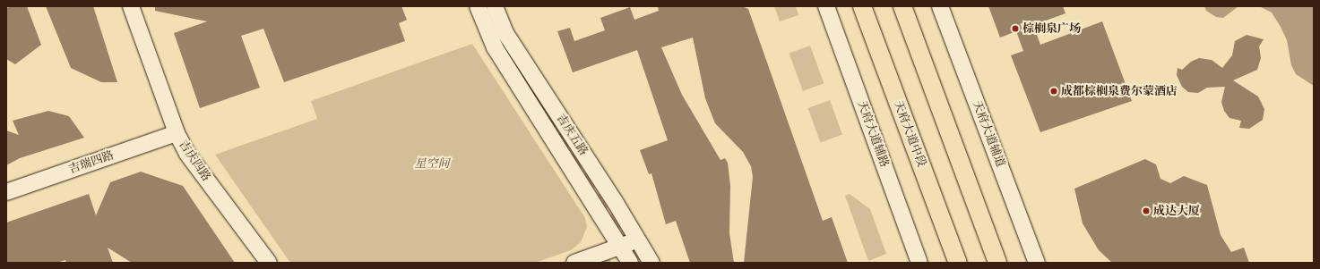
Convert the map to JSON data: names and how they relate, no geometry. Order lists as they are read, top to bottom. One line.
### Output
{"streets":{"main road":["天府大道中段"],"street":["天府大道辅路","天府大道辅道","吉庆五路","吉庆四路","吉瑞四路"]},"crossings":[["吉庆四路","吉瑞四路"]],"parks":["星空间"],"places":["棕榈泉广场","成都棕榈泉费尔蒙酒店","成达大厦"]}
